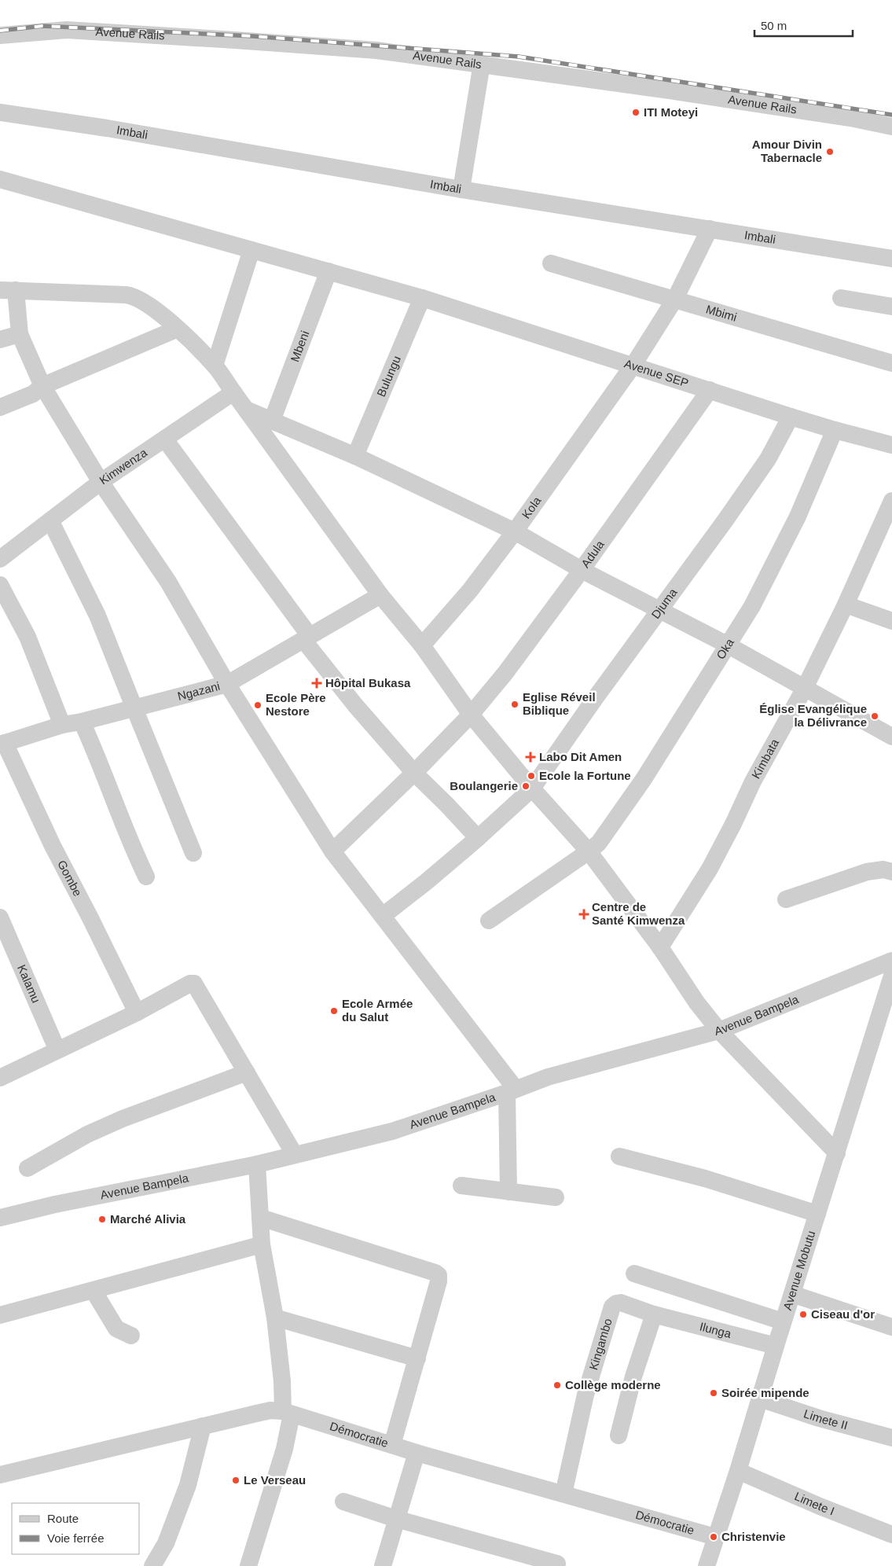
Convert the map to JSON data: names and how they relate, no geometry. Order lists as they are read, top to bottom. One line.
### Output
{"streets":{"street":["Avenue Rails","Imbali","Mbimi","Mbeni","Avenue SEP","Bulungu","Kimwenza","Kola","Adula","Djuma","Oka","Ngazani","Kimbata","Gombe","Kalamu","Avenue Bampela","Avenue Mobutu","Ilunga","Kingambo","Limete II","Démocratie","Limete I"]},"crossings":[["Imbali","Kola"],["Mbimi","Kola"],["Mbeni","Avenue SEP"],["Avenue SEP","Bulungu"],["Avenue SEP","Kola"],["Avenue SEP","Adula"],["Avenue SEP","Djuma"],["Avenue SEP","Oka"],["Ngazani","Gombe"],["Avenue Mobutu","Ilunga"],["Avenue Mobutu","Limete II"],["Avenue Mobutu","Démocratie"],["Avenue Mobutu","Limete I"],["Ilunga","Kingambo"],["Kingambo","Démocratie"]],"places":{"other":["ITI Moteyi","Amour Divin Tabernacle","Eglise Réveil Biblique","Ecole Père Nestore","Église Evangélique la Délivrance","Ecole la Fortune","Boulangerie","Ecole Armée du Salut","Marché Alivia","Ciseau d'or","Collège moderne","Soirée mipende","Le Verseau","Christenvie"],"health":["Hôpital Bukasa","Labo Dit Amen","Centre de Santé Kimwenza"]},"legend":["Route","Voie ferrée"],"scale_bar":"50 m"}
